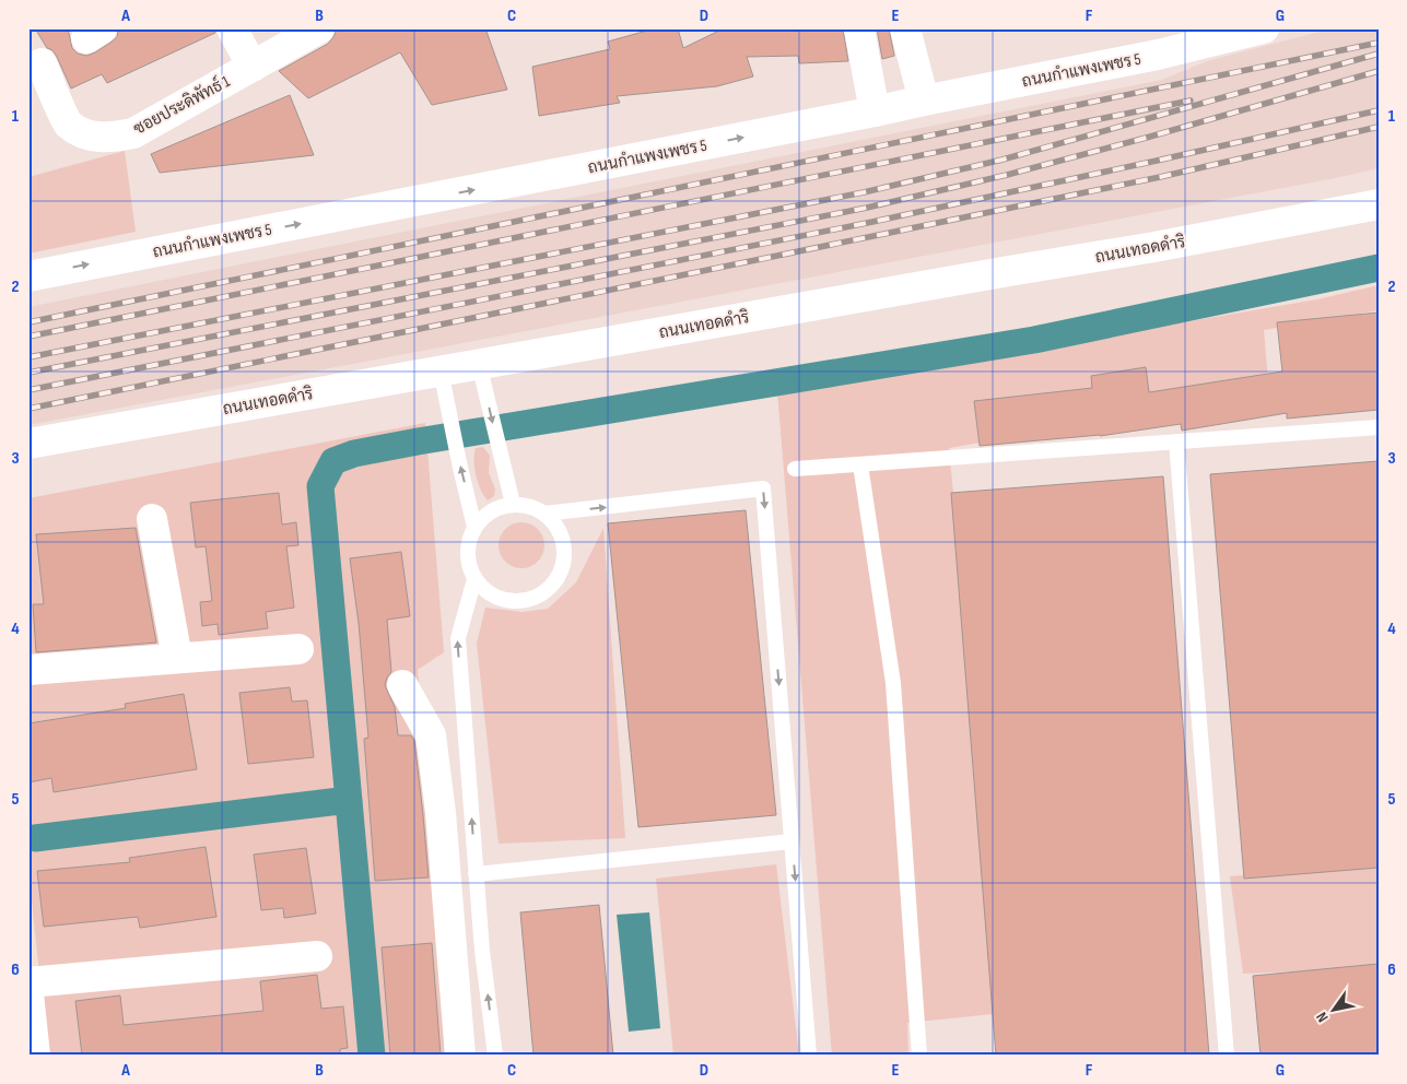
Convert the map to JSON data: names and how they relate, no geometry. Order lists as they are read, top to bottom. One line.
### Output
{"streets":{"street":["ถนนกำแพงเพชร 5","ซอยประดิพัทธ์ 1","ถนนเทอดดำริ"]},"one_way":["ถนนกำแพงเพชร 5"],"north":"bottom left","grid":{"columns":["A","B","C","D","E","F","G"],"rows":["1","2","3","4","5","6"]}}
